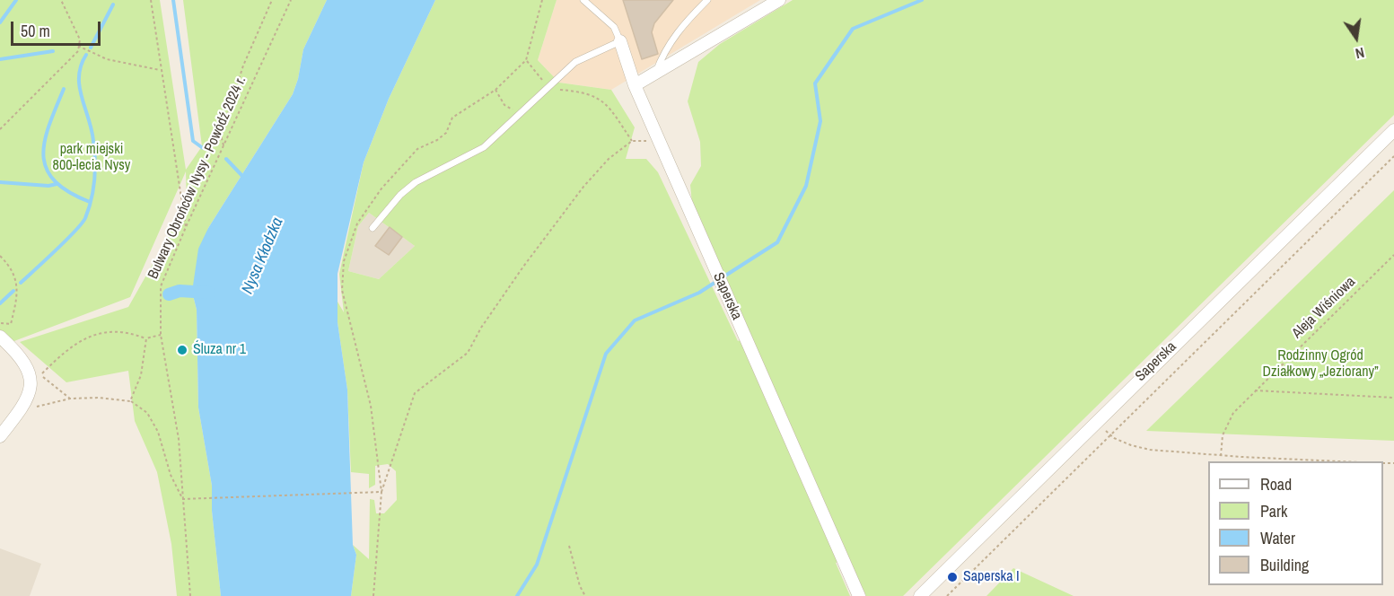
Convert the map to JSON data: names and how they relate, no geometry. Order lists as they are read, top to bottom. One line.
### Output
{"streets":{"street":["Saperska"],"path":["Bulwary Obrońców Nysy - Powódź 2024 r.","Aleja Wiśniowa"]},"water":["Nysa Kłodzka"],"parks":["park miejski 800-lecia Nysy","Rodzinny Ogród Działkowy „Jeziorany”"],"places":["Śluza nr 1","Saperska I"],"legend":["Road","Park","Water","Building"],"scale_bar":"50 m","north":"bottom"}
